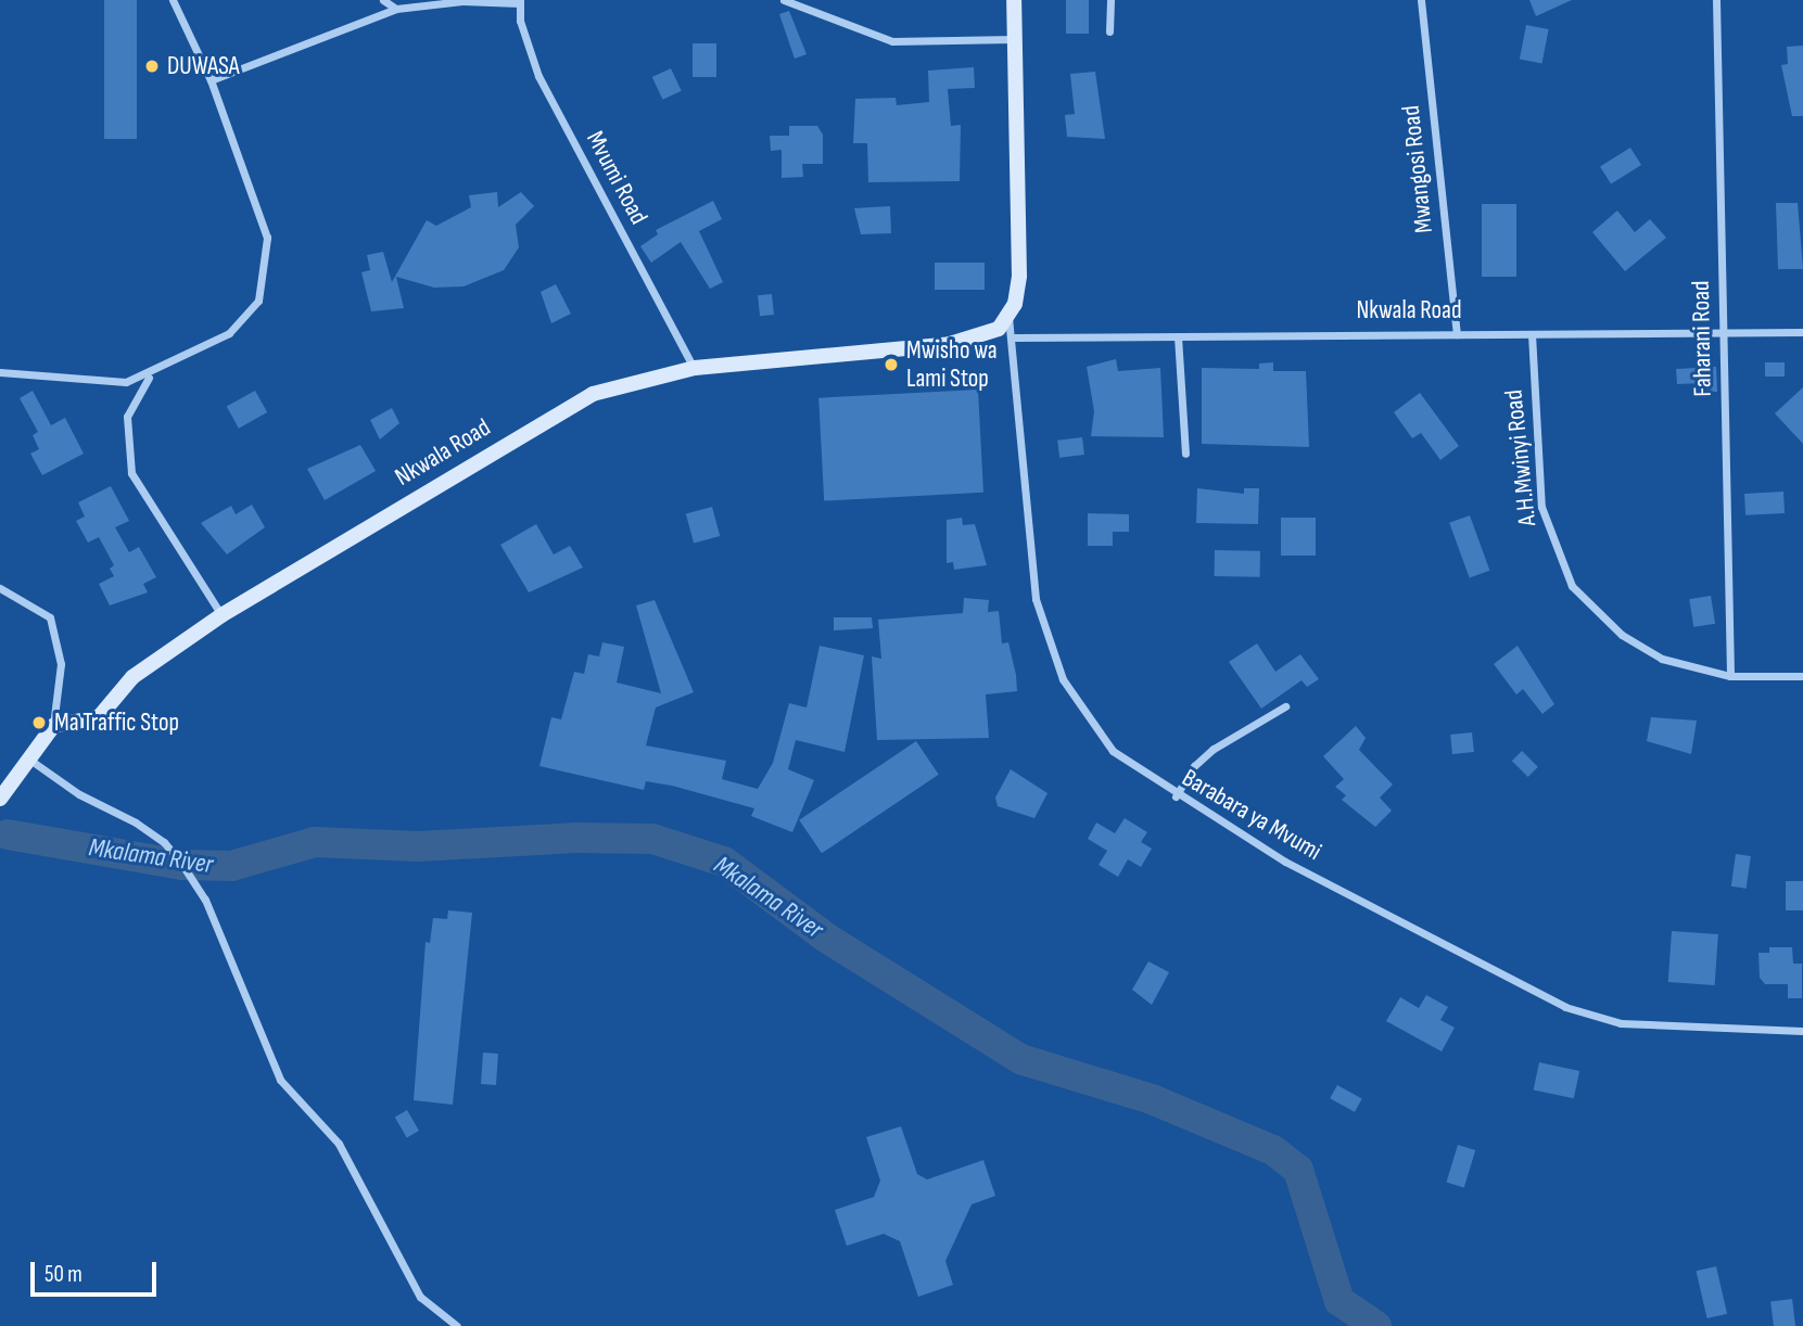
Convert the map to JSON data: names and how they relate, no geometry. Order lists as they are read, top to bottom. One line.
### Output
{"streets":{"street":["Mwangosi Road","Mvumi Road","Nkwala Road","Faharani Road","A.H.Mwinyi Road","Barabara ya Mvumi"]},"crossings":[["Mwangosi Road","Nkwala Road"],["Mvumi Road","Nkwala Road"],["Nkwala Road","Faharani Road"],["Nkwala Road","A.H.Mwinyi Road"],["Nkwala Road","Barabara ya Mvumi"],["Faharani Road","A.H.Mwinyi Road"]],"water":["Mkalama River"],"places":["DUWASA","Mwisho wa Lami Stop","Ma Traffic Stop"],"scale_bar":"50 m"}
